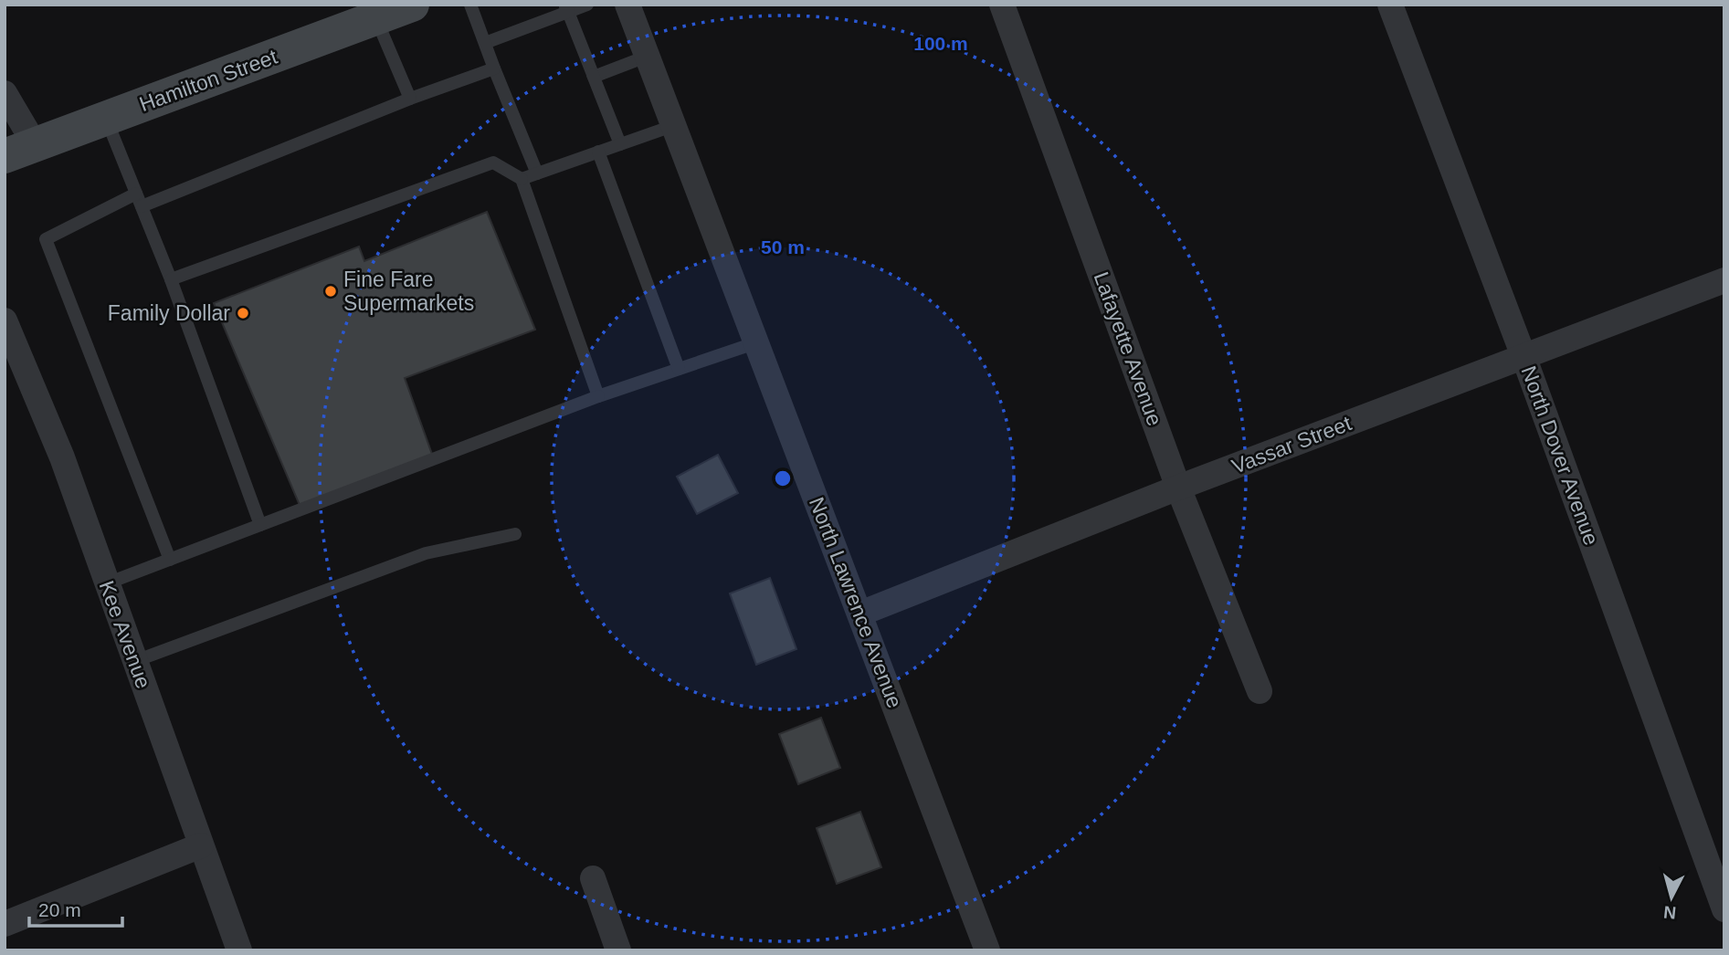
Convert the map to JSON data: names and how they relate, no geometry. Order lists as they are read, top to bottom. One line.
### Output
{"streets":{"street":["Hamilton Street","Lafayette Avenue","Vassar Street","North Dover Avenue","North Lawrence Avenue","Kee Avenue"]},"crossings":[["Lafayette Avenue","Vassar Street"],["Vassar Street","North Dover Avenue"],["Vassar Street","North Lawrence Avenue"]],"places":["Fine Fare Supermarkets","Family Dollar"],"scale_bar":"20 m","north":"bottom","rings":["100 m","50 m"]}
